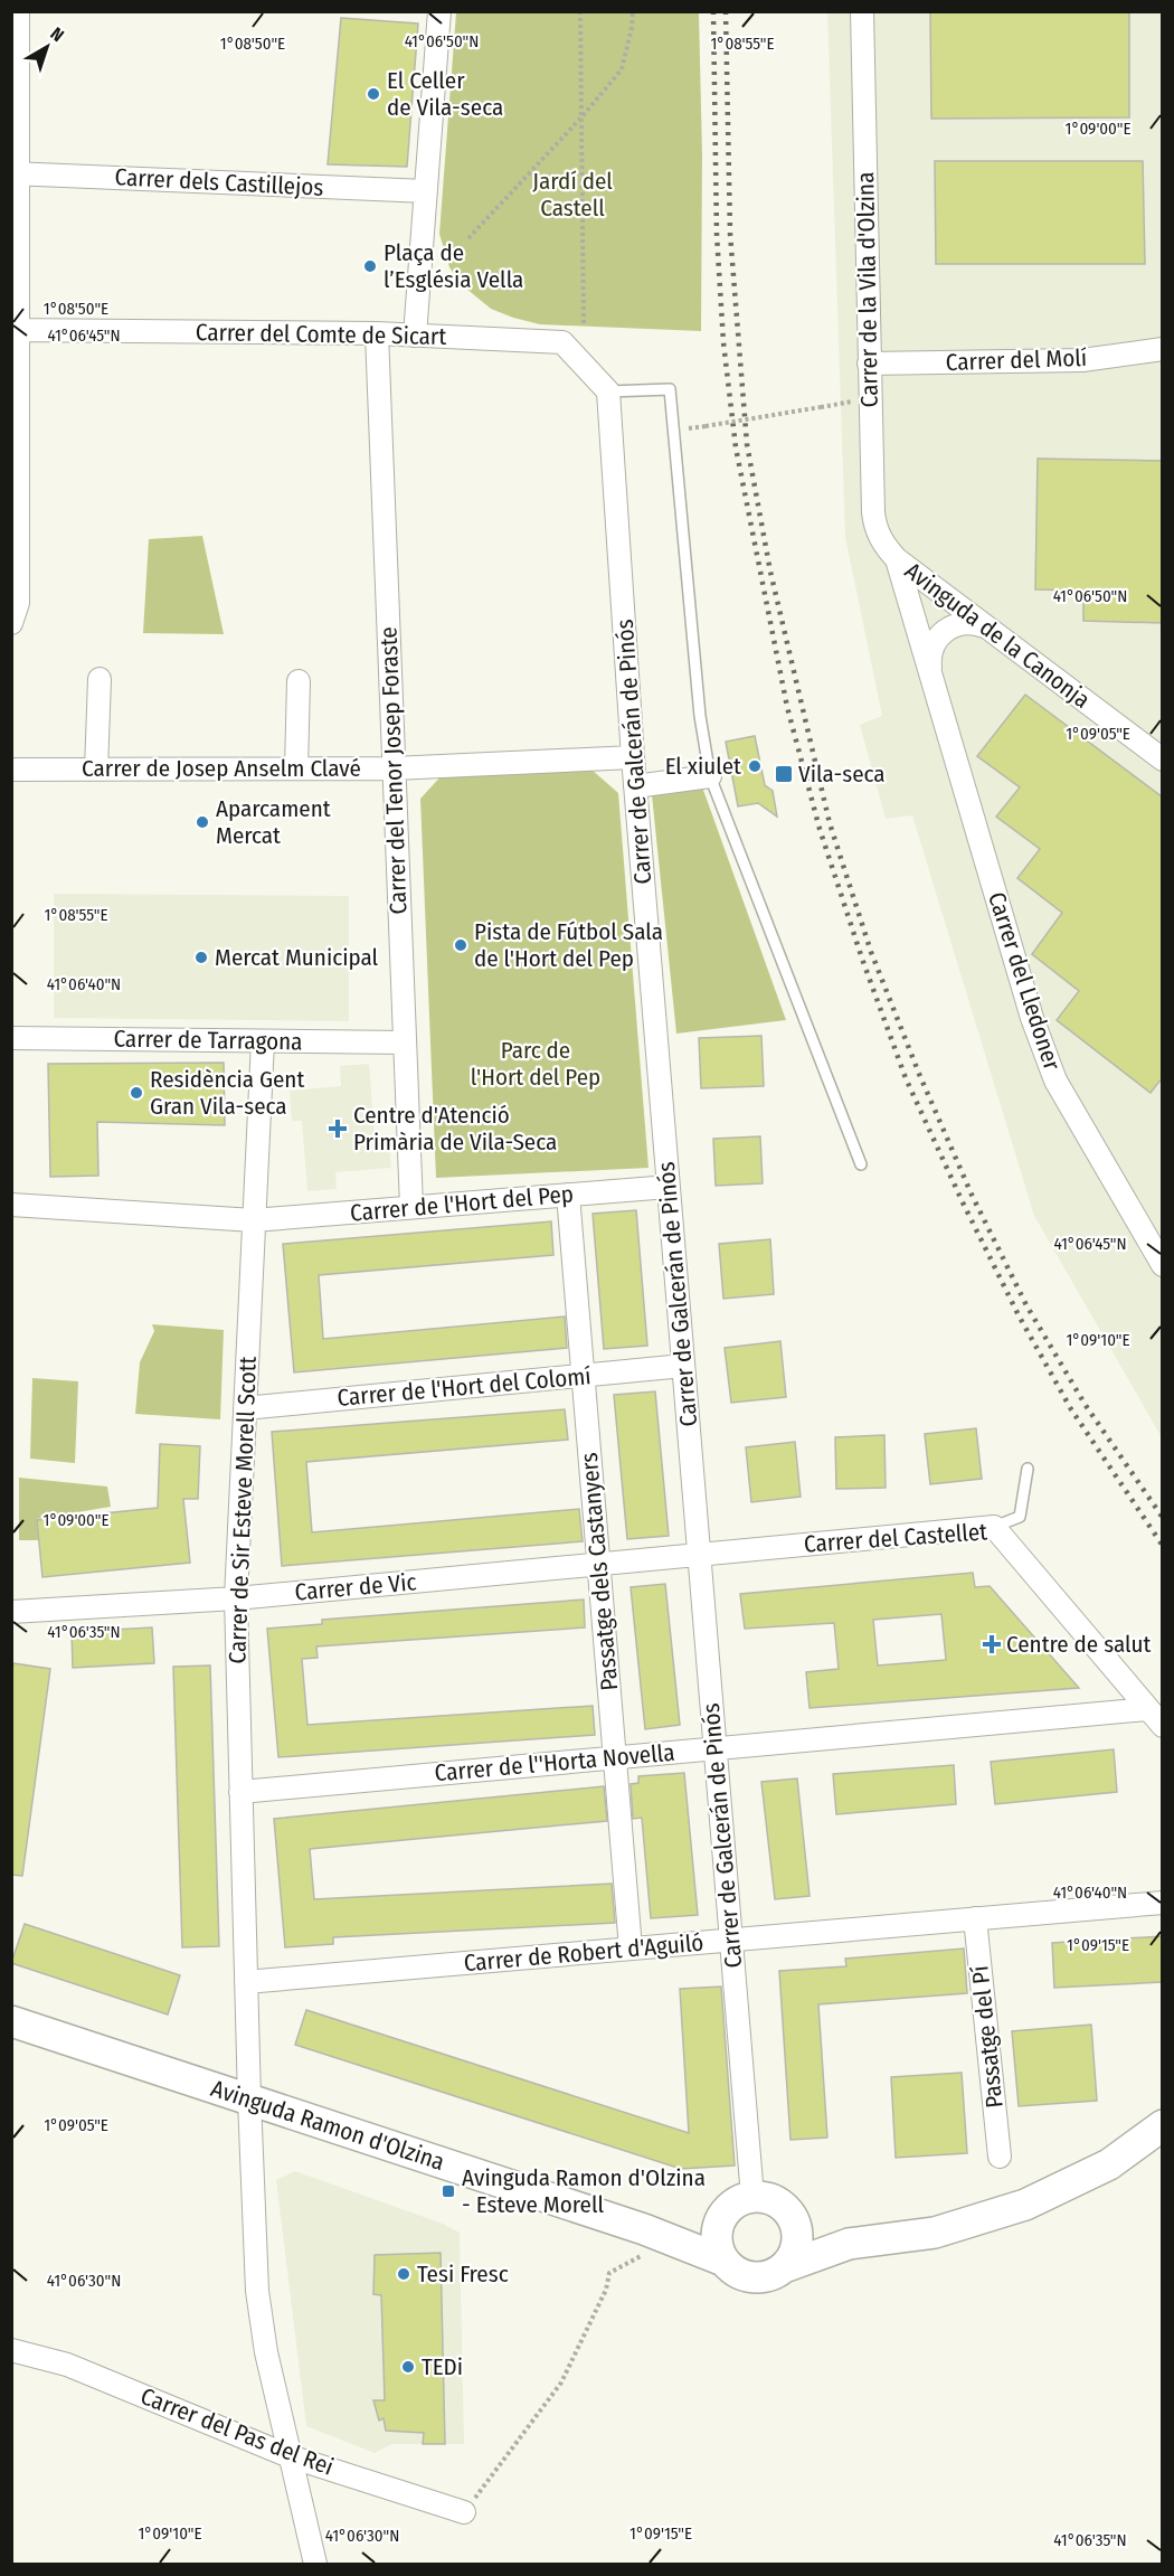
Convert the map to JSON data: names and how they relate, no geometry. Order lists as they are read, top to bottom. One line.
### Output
{"streets":{"street":["Carrer dels Castillejos","Carrer de la Vila d'Olzina","Carrer del Comte de Sicart","Carrer del Molí","Avinguda de la Canonja","Carrer de Galcerán de Pinós","Carrer de Josep Anselm Clavé","Carrer del Tenor Josep Foraste","Carrer del Lledoner","Carrer de Tarragona","Carrer de l'Hort del Pep","Carrer de l'Hort del Colomí","Carrer de Sir Esteve Morell Scott","Carrer del Castellet","Passatge dels Castanyers","Carrer de Vic","Carrer de l''Horta Novella","Carrer de Robert d'Aguiló","Passatge del Pí","Avinguda Ramon d'Olzina","Carrer del Pas del Rei"]},"crossings":[["Carrer de la Vila d'Olzina","Carrer del Molí"],["Carrer de la Vila d'Olzina","Avinguda de la Canonja"],["Carrer de la Vila d'Olzina","Carrer del Lledoner"],["Carrer del Comte de Sicart","Carrer de Galcerán de Pinós"],["Carrer del Comte de Sicart","Carrer del Tenor Josep Foraste"],["Avinguda de la Canonja","Carrer del Lledoner"],["Carrer de Galcerán de Pinós","Carrer de Josep Anselm Clavé"],["Carrer de Galcerán de Pinós","Carrer de l'Hort del Pep"],["Carrer de Galcerán de Pinós","Carrer de l'Hort del Colomí"],["Carrer de Galcerán de Pinós","Carrer del Castellet"],["Carrer de Galcerán de Pinós","Carrer de Vic"],["Carrer de Galcerán de Pinós","Carrer de l''Horta Novella"],["Carrer de Galcerán de Pinós","Carrer de Robert d'Aguiló"],["Carrer de Galcerán de Pinós","Avinguda Ramon d'Olzina"],["Carrer de Josep Anselm Clavé","Carrer del Tenor Josep Foraste"],["Carrer del Tenor Josep Foraste","Carrer de Tarragona"],["Carrer del Tenor Josep Foraste","Carrer de l'Hort del Pep"],["Carrer de Tarragona","Carrer de Sir Esteve Morell Scott"],["Carrer de l'Hort del Pep","Carrer de Sir Esteve Morell Scott"],["Carrer de l'Hort del Pep","Passatge dels Castanyers"],["Carrer de l'Hort del Colomí","Carrer de Sir Esteve Morell Scott"],["Carrer de l'Hort del Colomí","Passatge dels Castanyers"],["Carrer de Sir Esteve Morell Scott","Carrer de Vic"],["Carrer de Sir Esteve Morell Scott","Carrer de l''Horta Novella"],["Carrer de Sir Esteve Morell Scott","Carrer de Robert d'Aguiló"],["Carrer de Sir Esteve Morell Scott","Avinguda Ramon d'Olzina"],["Carrer de Sir Esteve Morell Scott","Carrer del Pas del Rei"],["Carrer del Castellet","Carrer de Vic"],["Carrer del Castellet","Carrer de l''Horta Novella"],["Passatge dels Castanyers","Carrer de Vic"],["Passatge dels Castanyers","Carrer de l''Horta Novella"],["Passatge dels Castanyers","Carrer de Robert d'Aguiló"],["Carrer de Robert d'Aguiló","Passatge del Pí"]],"parks":["Jardí del Castell","Parc de l'Hort del Pep"],"places":{"other":["El Celler de Vila-seca","Plaça de l’Església Vella","El xiulet","Aparcament Mercat","Pista de Fútbol Sala de l'Hort del Pep","Mercat Municipal","Residència Gent Gran Vila-seca","Tesi Fresc","TEDi"],"transit":["Vila-seca","Avinguda Ramon d'Olzina - Esteve Morell"],"health":["Centre d'Atenció Primària de Vila-Seca","Centre de salut"]},"north":"top right","coordinates":["41°06'50\"N","1°08'50\"E","1°08'55\"E","1°09'00\"E","41°06'45\"N","1°09'05\"E","41°06'40\"N","1°09'10\"E","41°06'35\"N","1°09'15\"E","41°06'30\"N"]}
